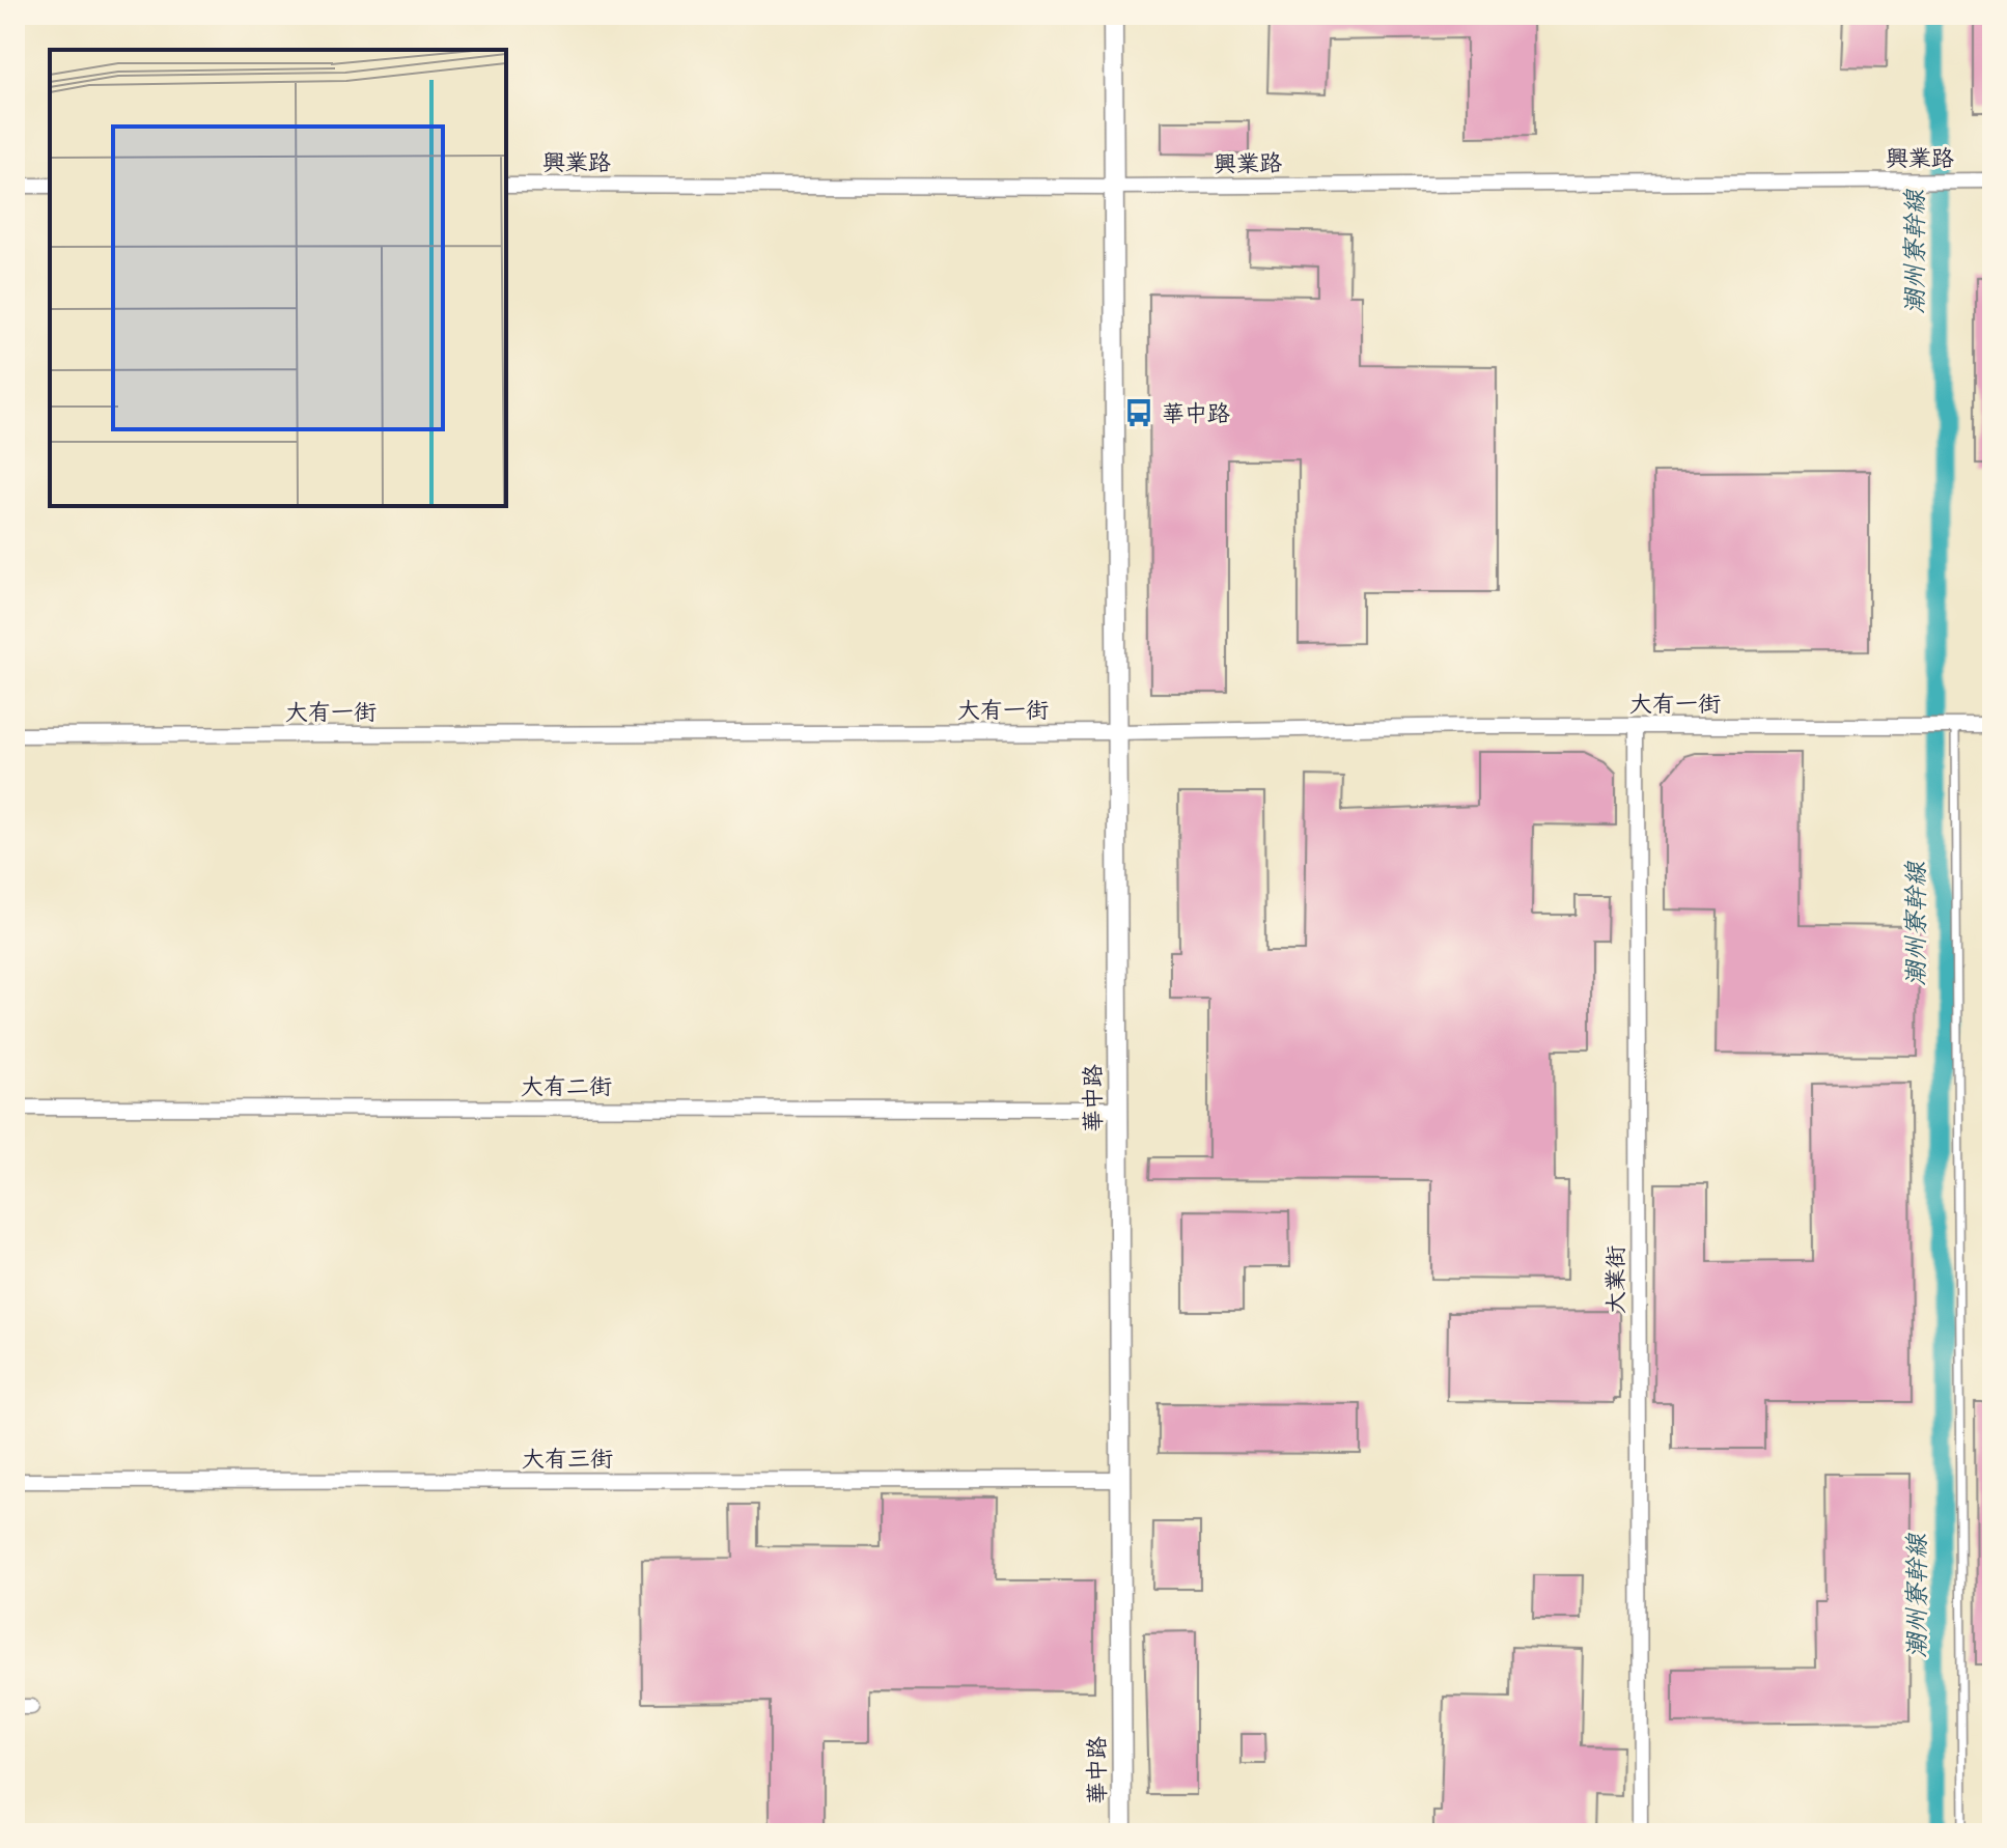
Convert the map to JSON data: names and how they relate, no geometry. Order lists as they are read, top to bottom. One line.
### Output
{"streets":{"street":["興業路","大有一街","大有二街","華中路","大業街","大有三街"]},"crossings":[["興業路","華中路"],["大有一街","華中路"],["大有一街","大業街"],["大有二街","華中路"],["華中路","大有三街"]],"water":["潮州寮幹線"],"places":{"bus stop":["華中路"]}}
